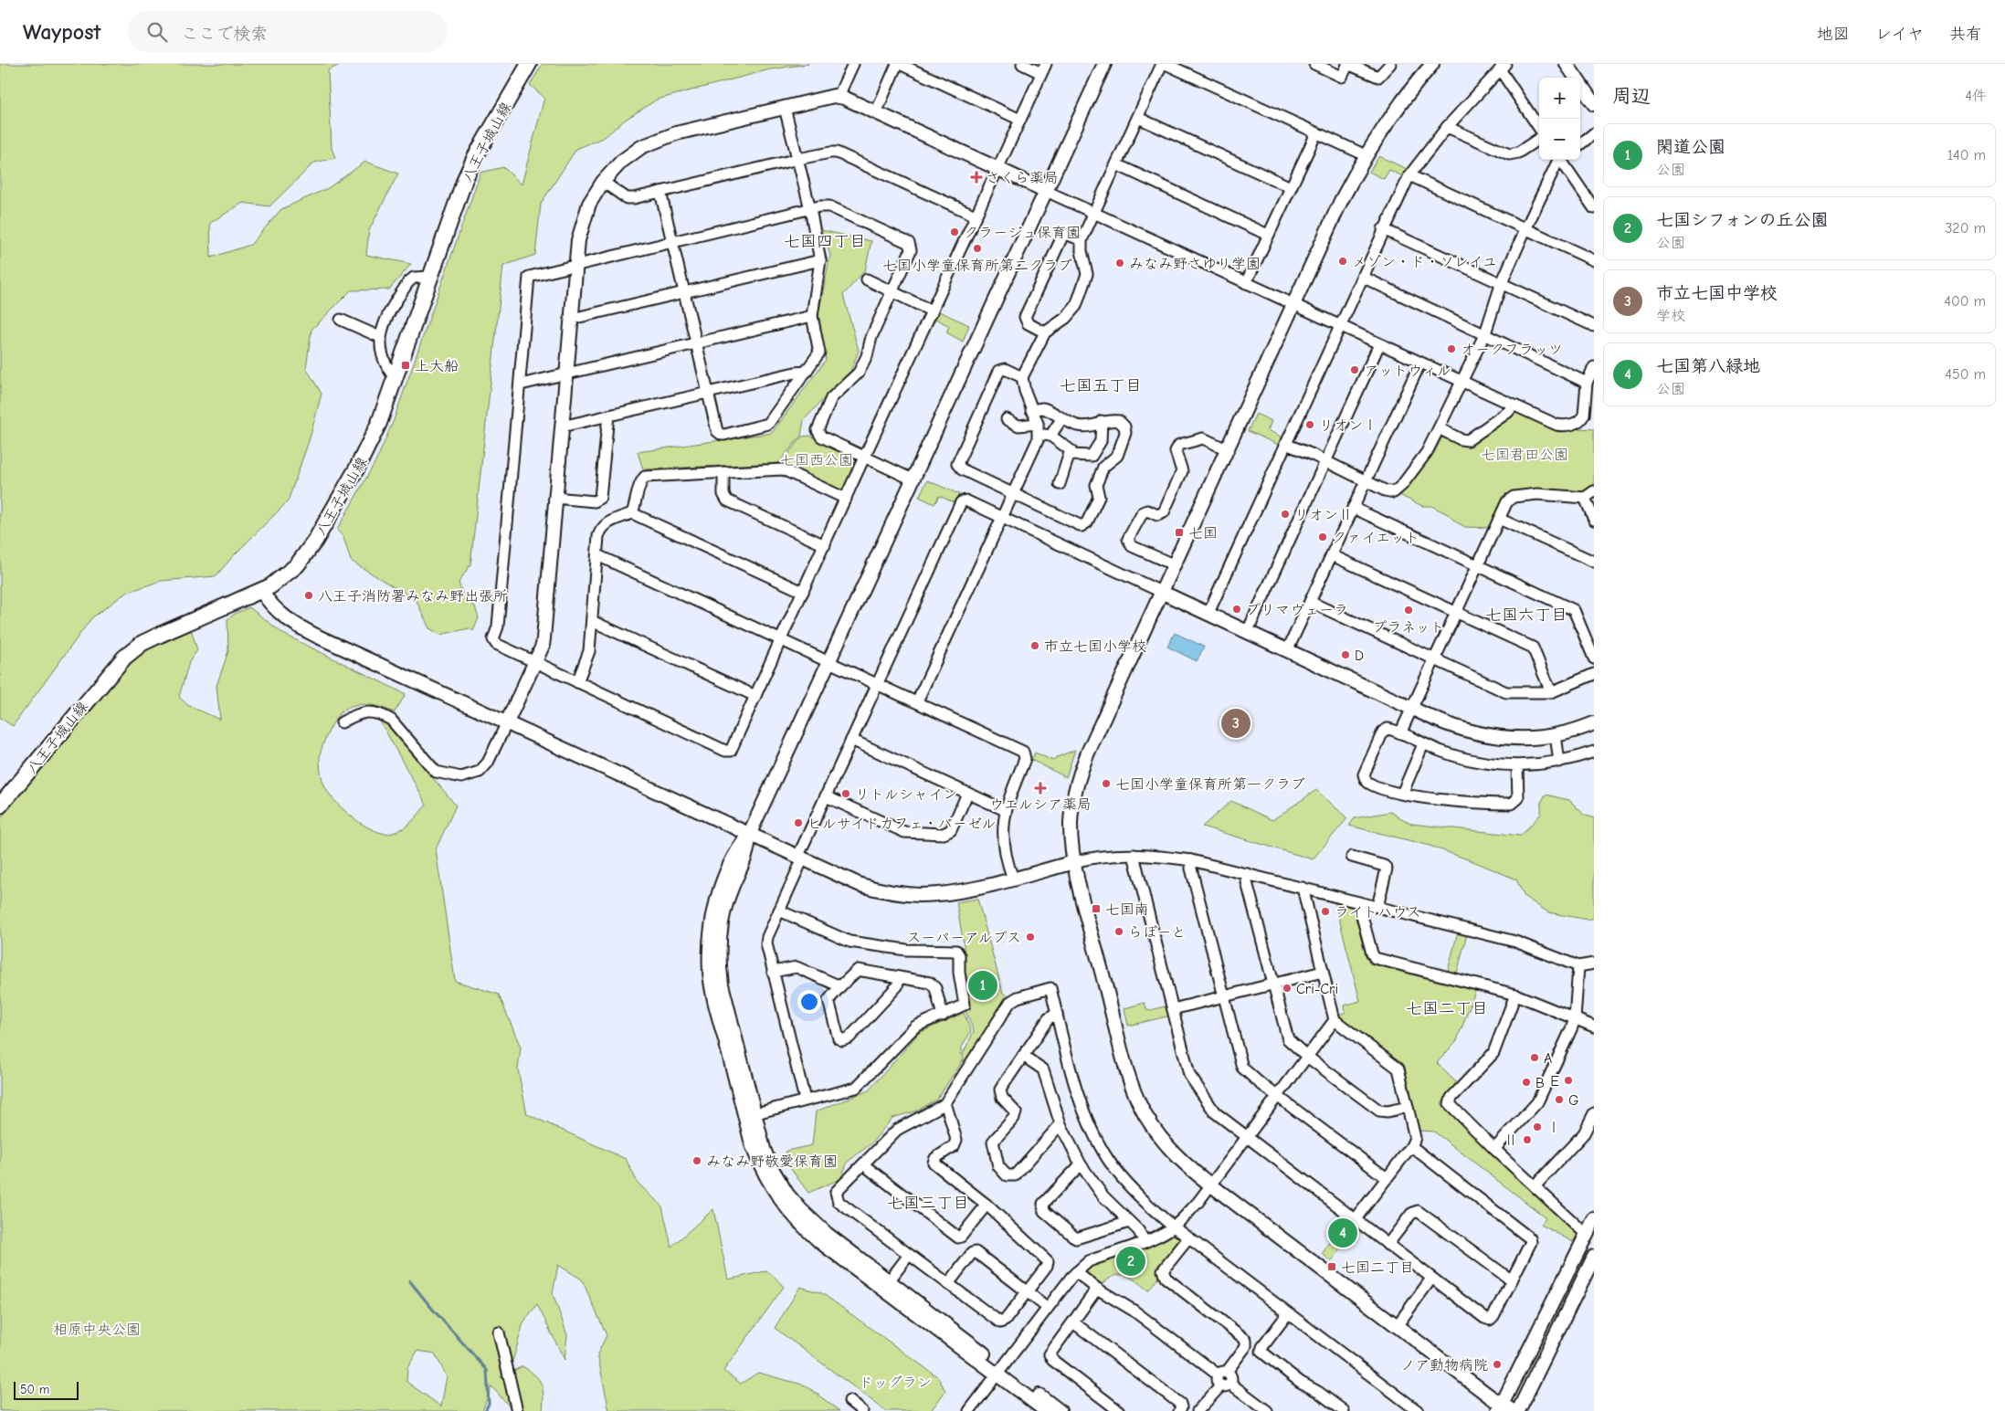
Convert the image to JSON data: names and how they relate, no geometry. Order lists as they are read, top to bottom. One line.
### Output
{"streets":{"main road":["八王子城山線"]},"districts":["七国四丁目","七国五丁目","七国六丁目","七国二丁目","七国三丁目"],"parks":["七国君田公園","七国西公園","相原中央公園","ドッグラン"],"places":{"health":["さくら薬局","ウエルシア薬局"],"other":["クラージュ保育園","七国小学童保育所第二クラブ","メゾン・ド・ソレイユ","みなみ野さゆり学園","オークフラッツ","アットウィル","リオンⅠ","リオンⅡ","クァイエット","八王子消防署みなみ野出張所","プリマヴェーラ","プラネット","市立七国小学校","D","七国小学童保育所第一クラブ","リトルシャイン","ヒルサイドカフェ・バーゼル","ライトハウス","らぽーと","スーパーアルプス","Cri-Cri","A","E","B","G","Ⅰ","Ⅱ","みなみ野敬愛保育園","ノア動物病院"],"transit":["上大船","七国","七国南","七国二丁目"]},"scale_bar":"50 m","page":{"header":"Waypost","search":"ここで検索","nav":["地図","レイヤ","共有"],"heading":["周辺","4件"],"map_buttons":["+","−"],"list":[{"mark":"1","name":"閑道公園","note":"公園","value":"140 m"},{"mark":"2","name":"七国シフォンの丘公園","note":"公園","value":"320 m"},{"mark":"3","name":"市立七国中学校","note":"学校","value":"400 m"},{"mark":"4","name":"七国第八緑地","note":"公園","value":"450 m"}],"pins":["3","1","4","2"],"scale":"50 m"}}
